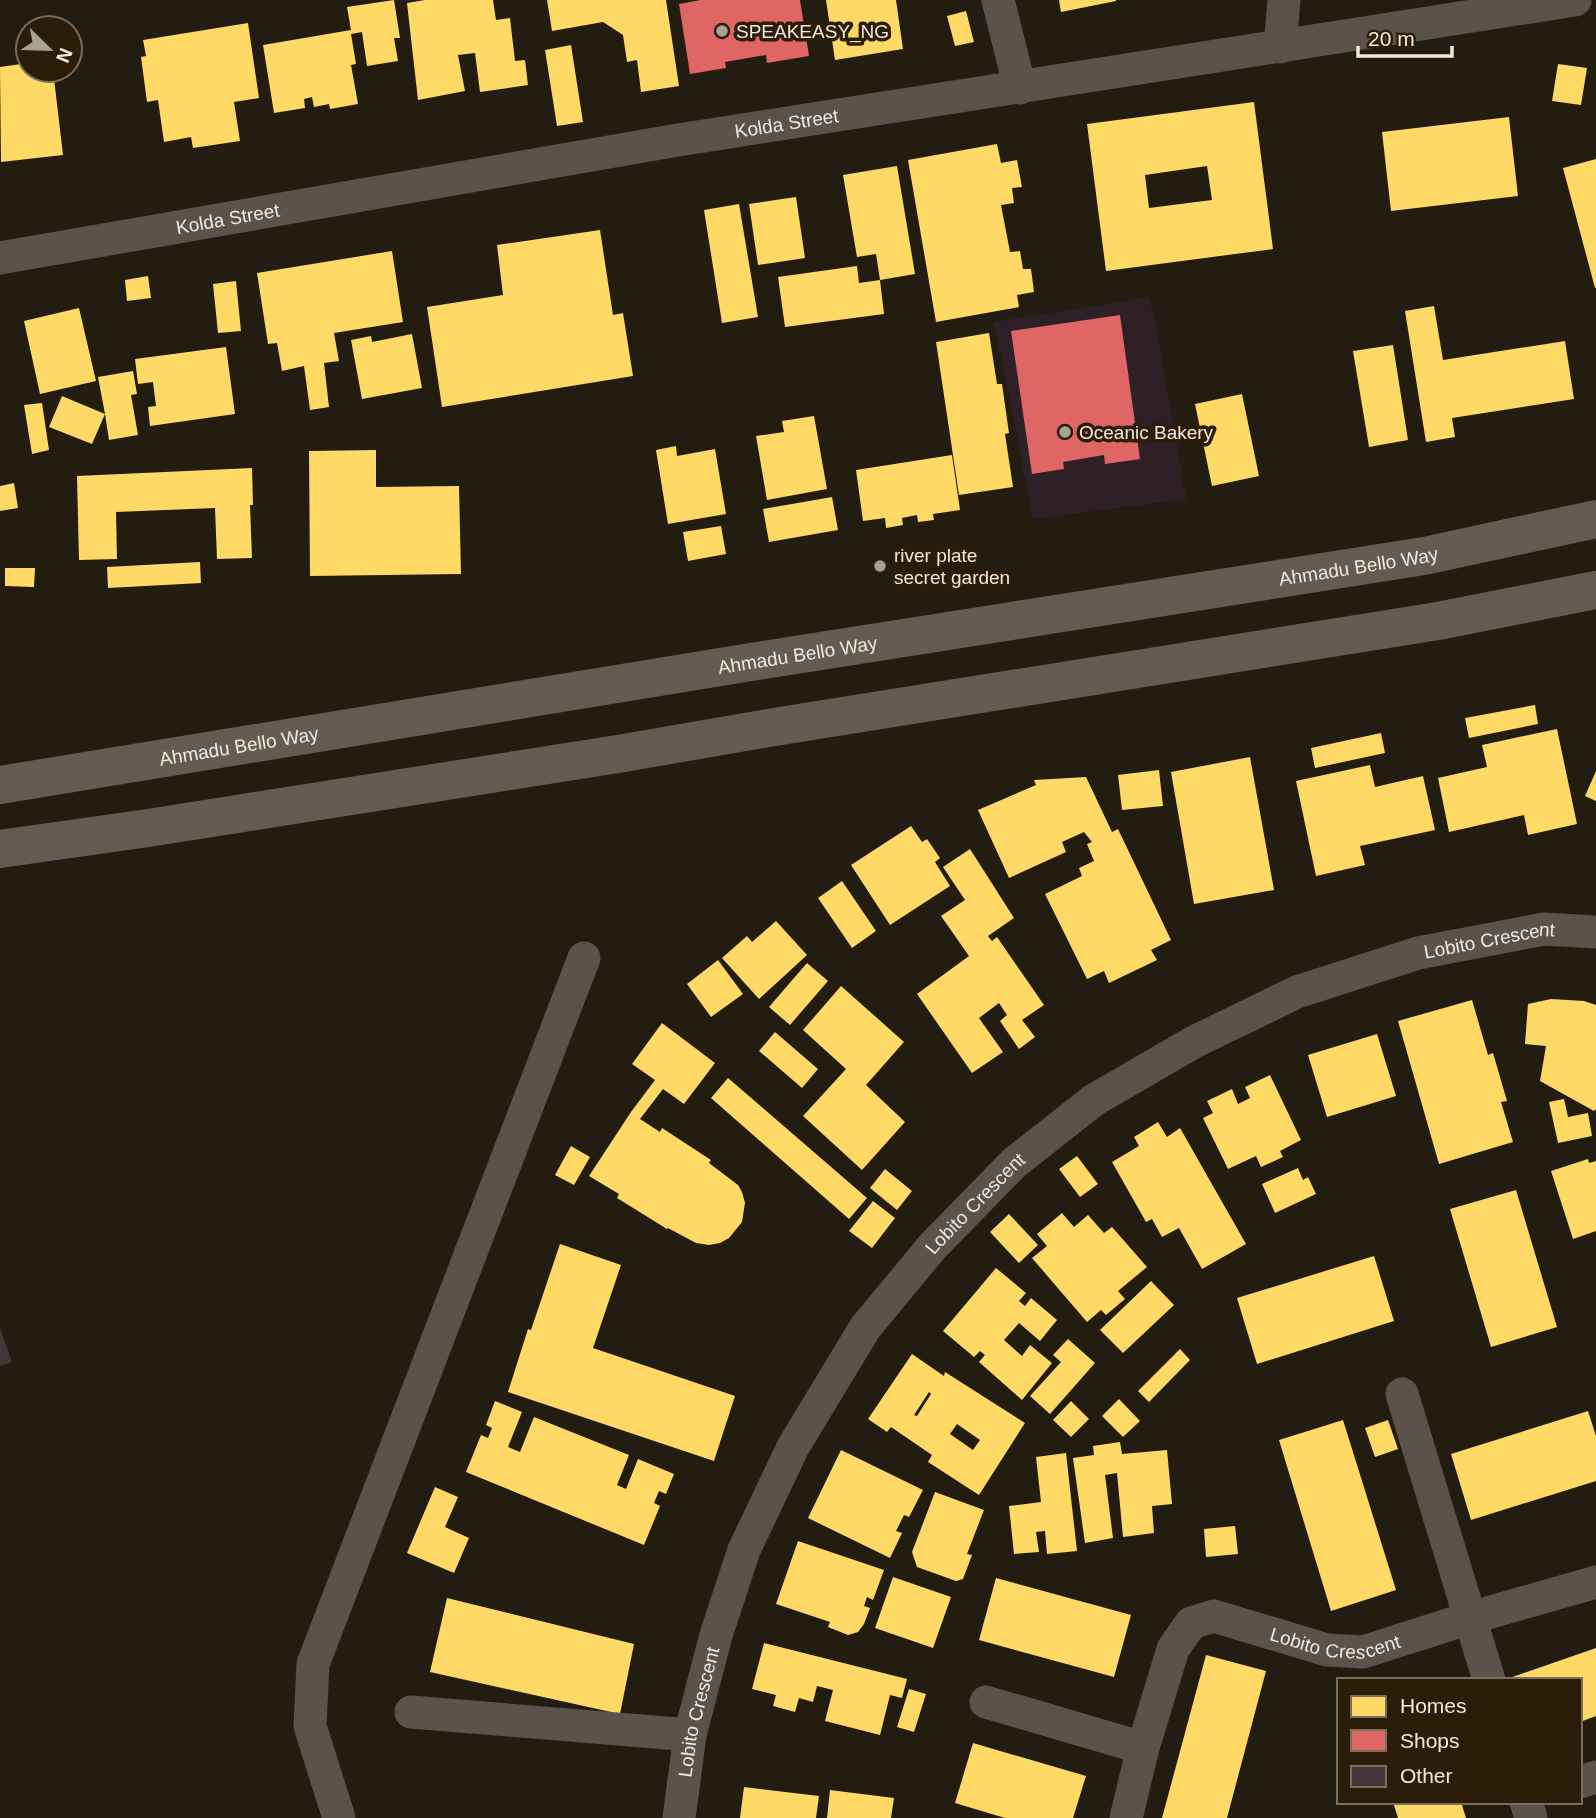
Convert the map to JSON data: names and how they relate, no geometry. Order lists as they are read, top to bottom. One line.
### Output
{"streets":{"main road":["Ahmadu Bello Way"],"street":["Kolda Street","Lobito Crescent"]},"places":["SPEAKEASY_NG","Oceanic Bakery","river plate secret garden"],"legend":["Homes","Shops","Other"],"scale_bar":"20 m","north":"bottom right"}
